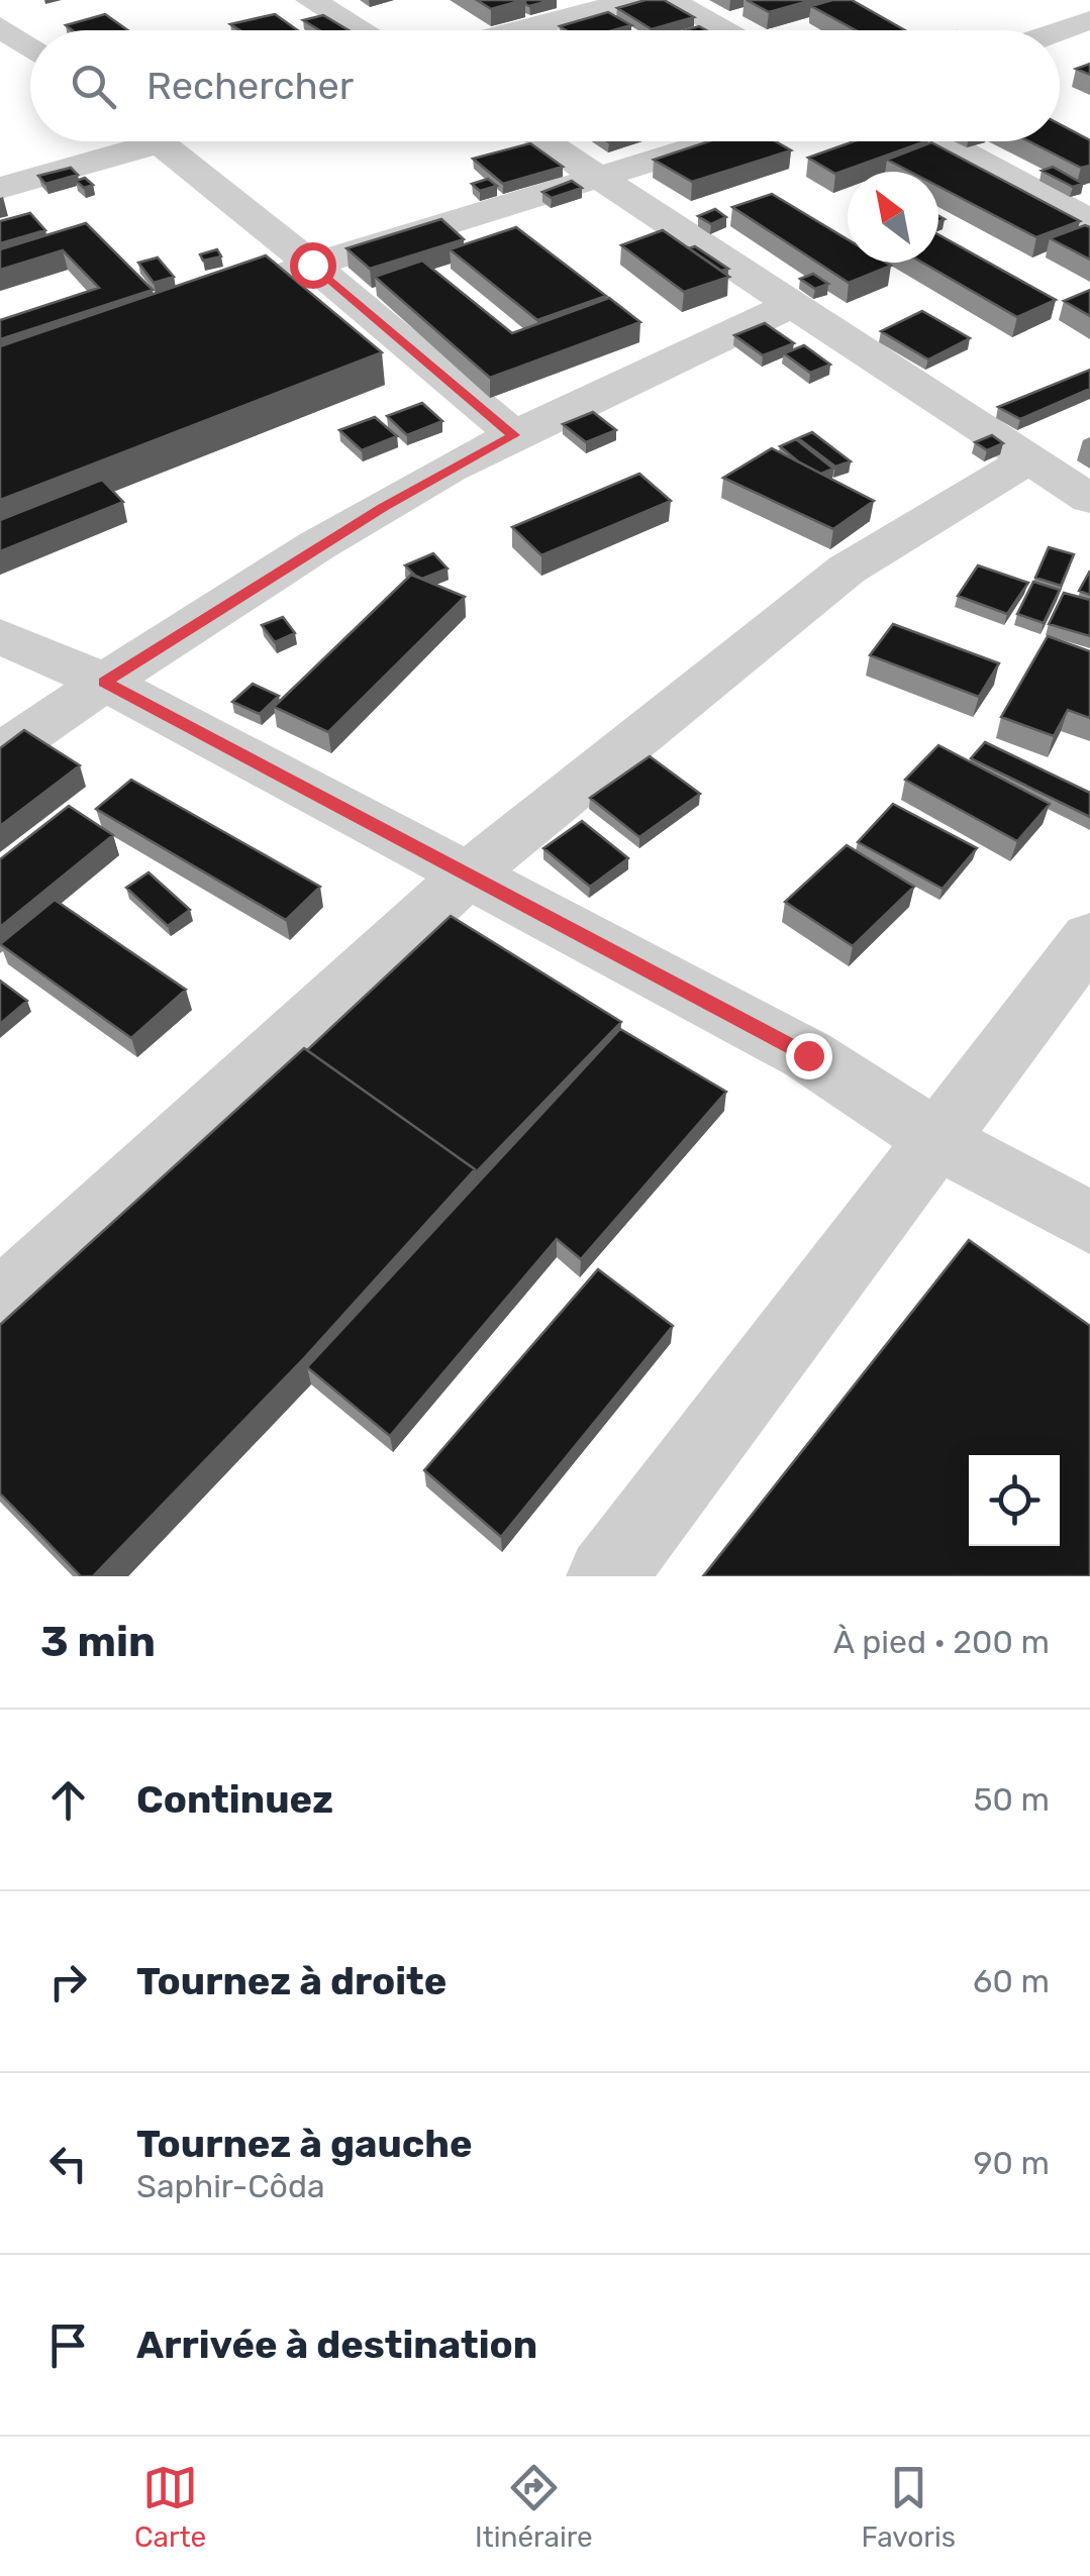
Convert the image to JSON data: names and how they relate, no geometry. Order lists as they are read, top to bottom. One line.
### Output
{"north":"top left","page":{"search":"Rechercher","heading":["3 min","À pied · 200 m"],"list":[["Continuez","50 m"],["Tournez à droite","60 m"],["Tournez à gauche","Saphir-Côda","90 m"],"Arrivée à destination"],"nav":["Carte","Itinéraire","Favoris"]}}
